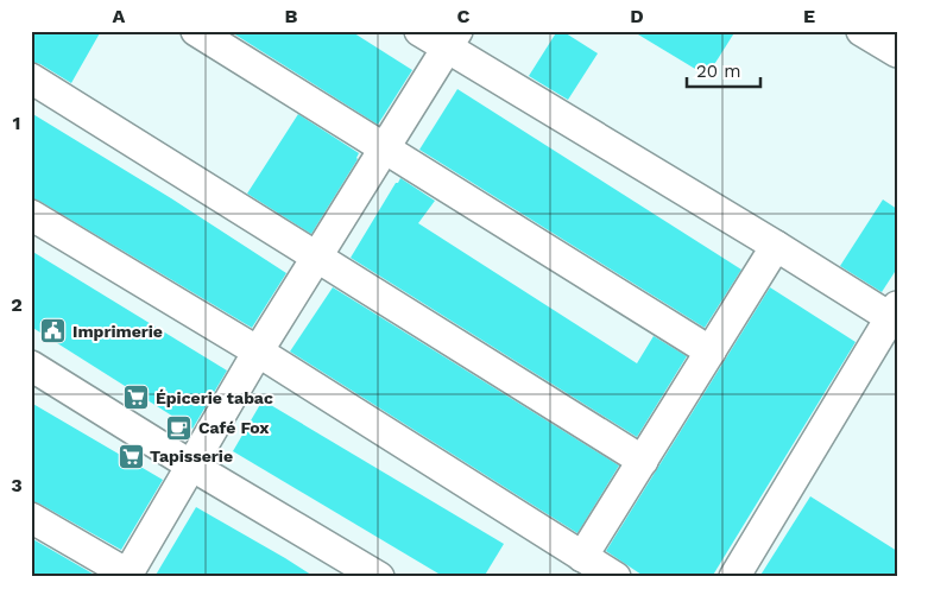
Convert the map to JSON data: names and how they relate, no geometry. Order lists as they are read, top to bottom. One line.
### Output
{"places":{"public building":["Imprimerie"],"supermarket":["Épicerie tabac","Tapisserie"],"cafe":["Café Fox"]},"scale_bar":"20 m","grid":{"columns":["A","B","C","D","E"],"rows":["1","2","3"]}}
